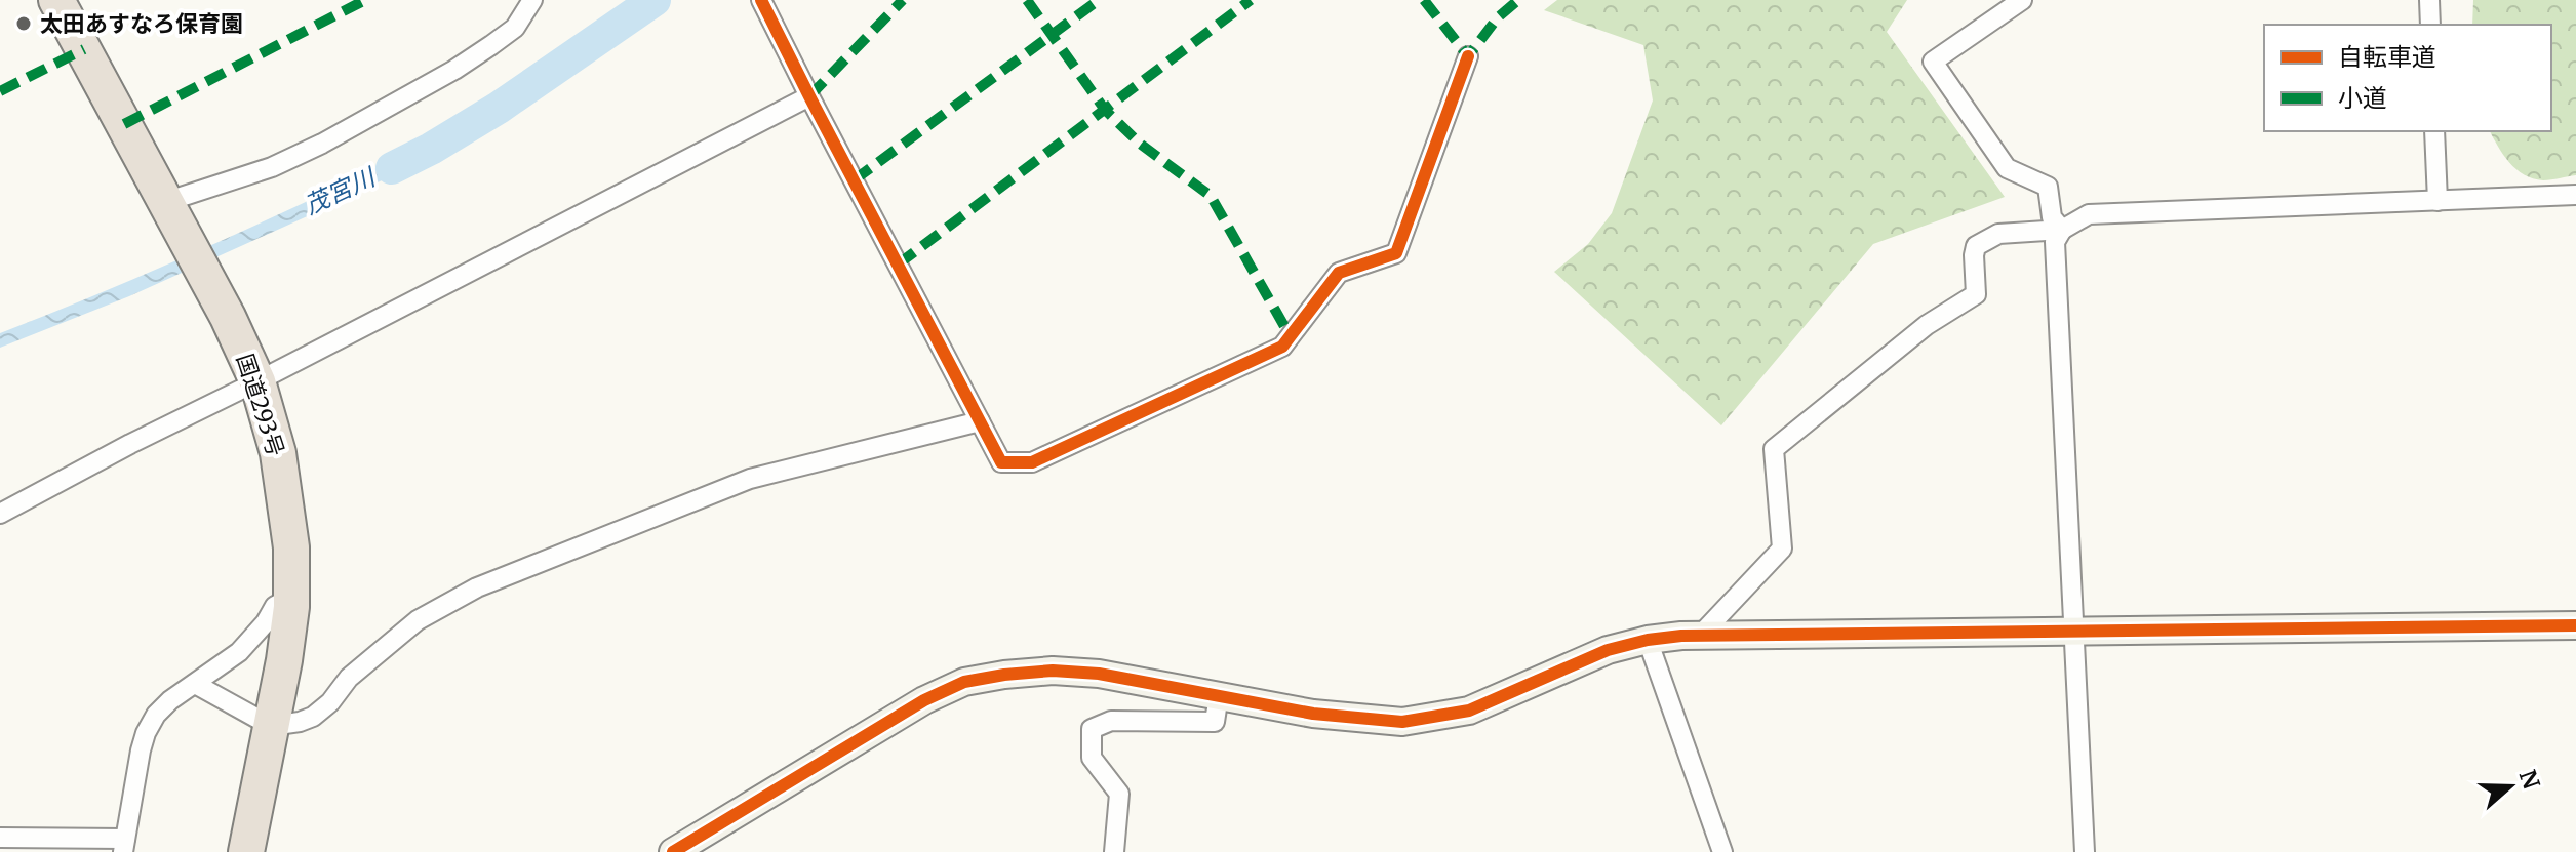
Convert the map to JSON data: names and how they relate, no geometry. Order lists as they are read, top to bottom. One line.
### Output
{"streets":{"highway":["国道293号"]},"water":["茂宮川"],"places":["太田あすなろ保育園"],"legend":["自転車道","小道"],"north":"right"}
